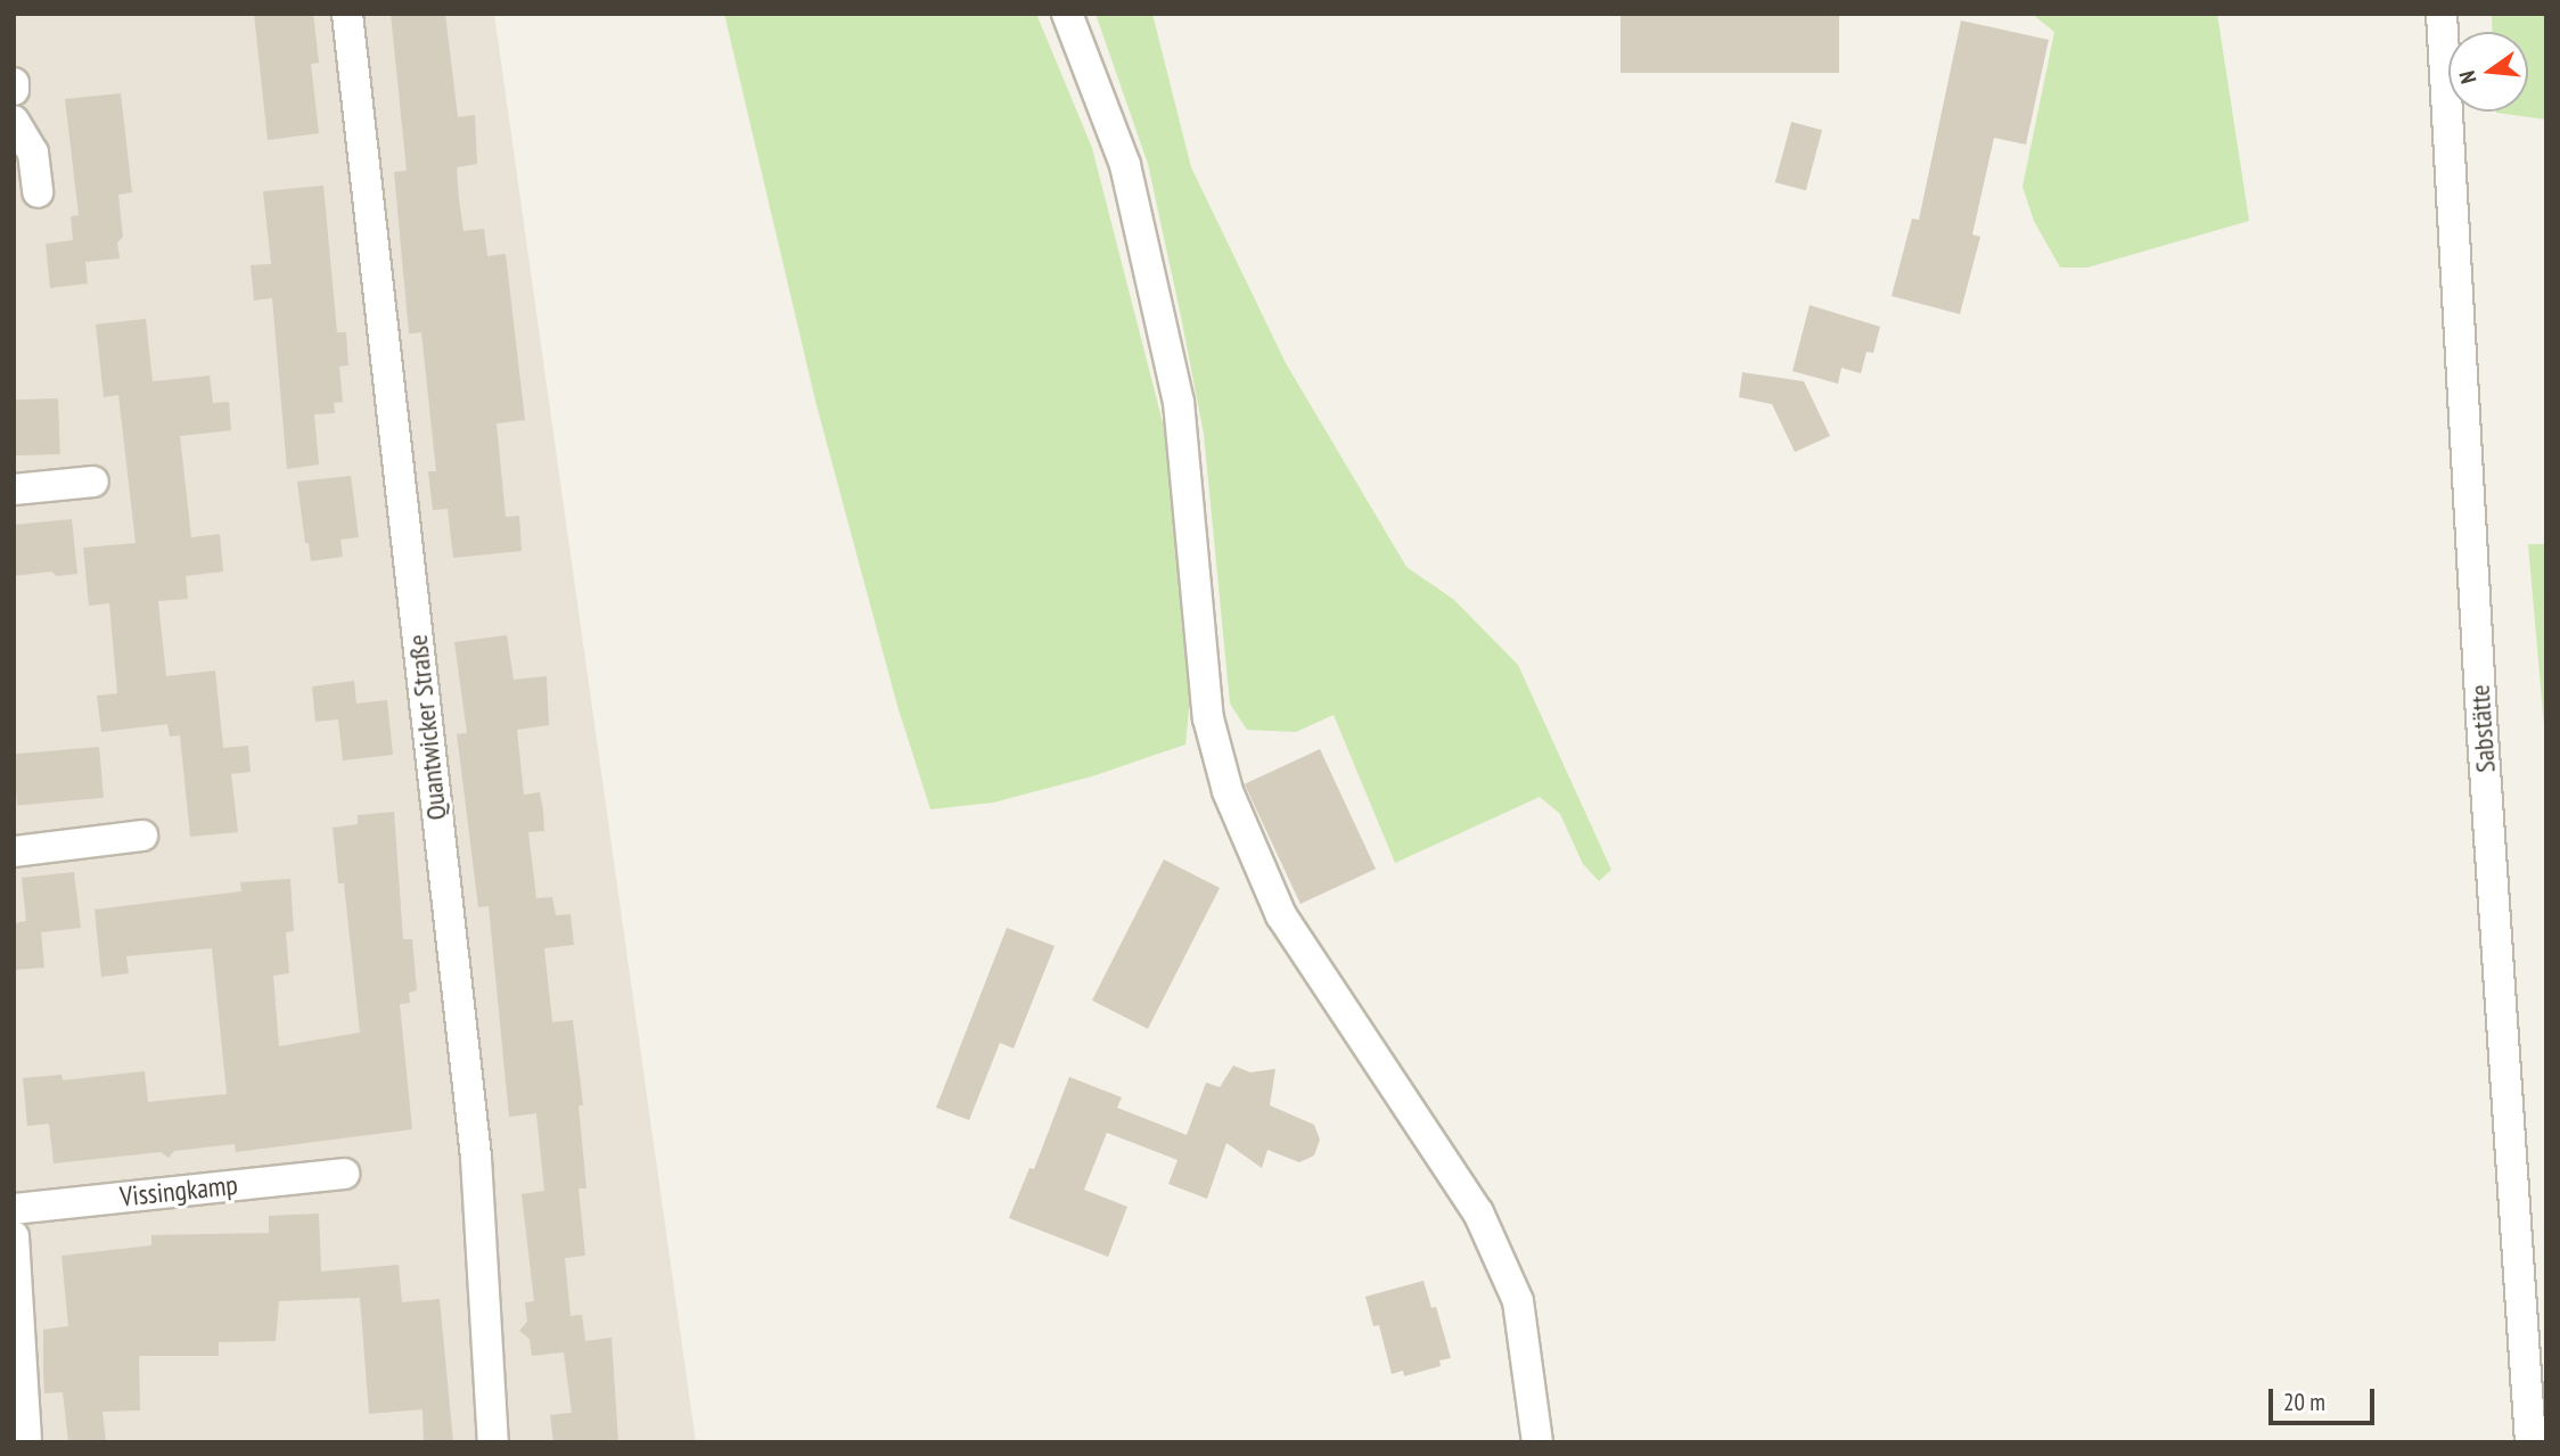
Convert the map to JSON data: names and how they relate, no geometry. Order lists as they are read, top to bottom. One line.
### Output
{"streets":{"street":["Quantwicker Straße","Sabstätte","Vissingkamp"]},"scale_bar":"20 m","north":"left"}
